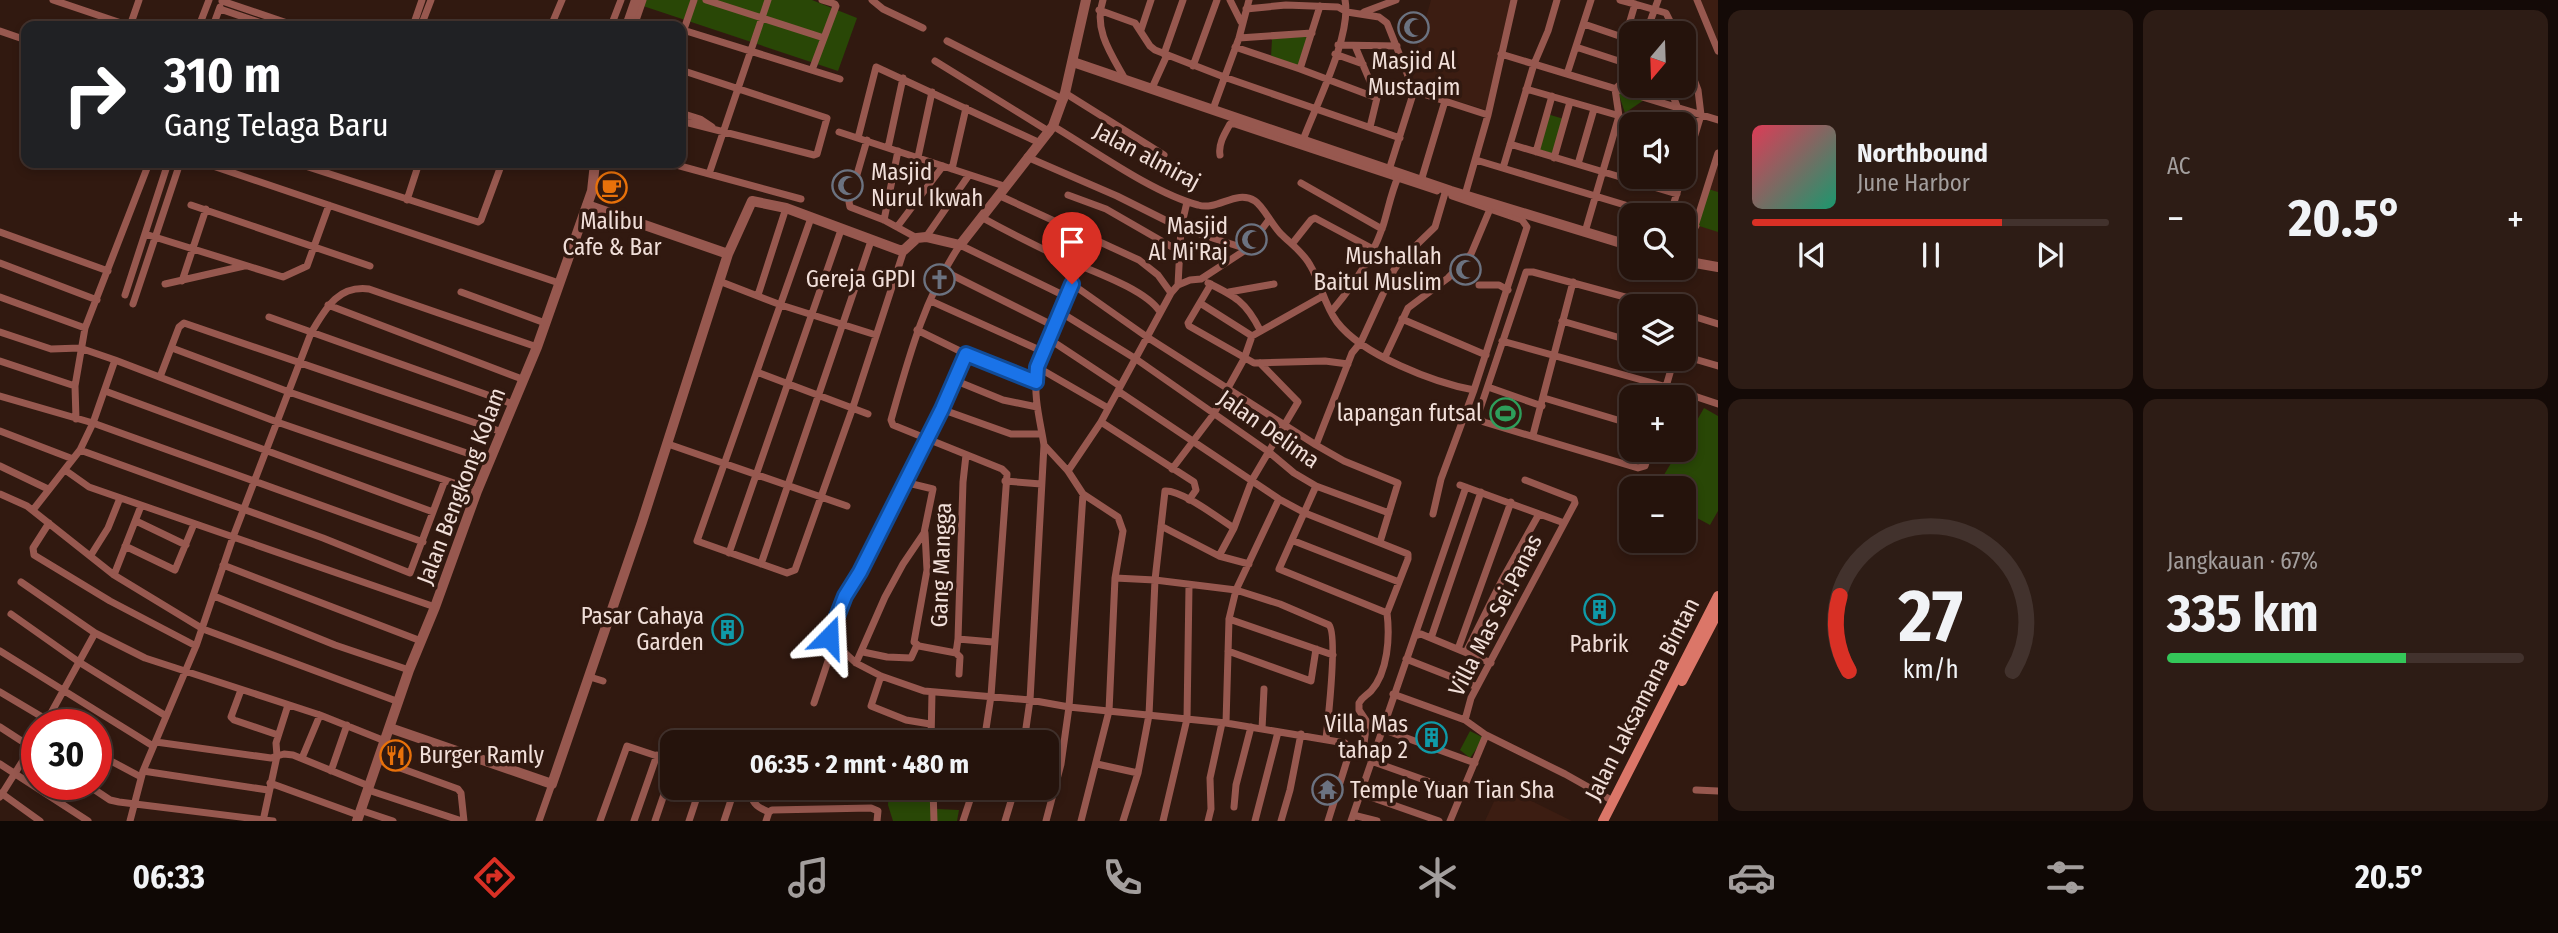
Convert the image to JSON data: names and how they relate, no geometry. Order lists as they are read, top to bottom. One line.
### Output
{"streets":{"main road":["Jalan Laksamana Bintan"],"street":["Jalan almiraj","Jalan Delima","Jalan Bengkong Kolam","Gang Mangga","Villa Mas Sei.Panas"]},"crossings":[["Villa Mas Sei.Panas","Jalan Laksamana Bintan"]],"places":{"mosque":["Masjid Al Mustaqim","Masjid Nurul Ikwah","Masjid Al Mi'Raj","Mushallah Baitul Muslim"],"cafe":["Malibu Cafe & Bar"],"church":["Gereja GPDI"],"sports":["lapangan futsal"],"building":["Pabrik","Pasar Cahaya Garden","Villa Mas tahap 2"],"restaurant":["Burger Ramly"],"temple":["Temple Yuan Tian Sha"]},"north":"bottom","page":{"tile":["AC",["Jangkauan · 67%","335 km"]],"map_buttons":["+","−"],"turn":["310 m","Gang Telaga Baru"],"song":["Northbound","June Harbor"],"heat":["−","20.5°","+"],"limit":"30","trip":"06:35 · 2 mnt · 480 m","tabs":["06:33","20.5°"],"gauge":["27","km/h"]}}
